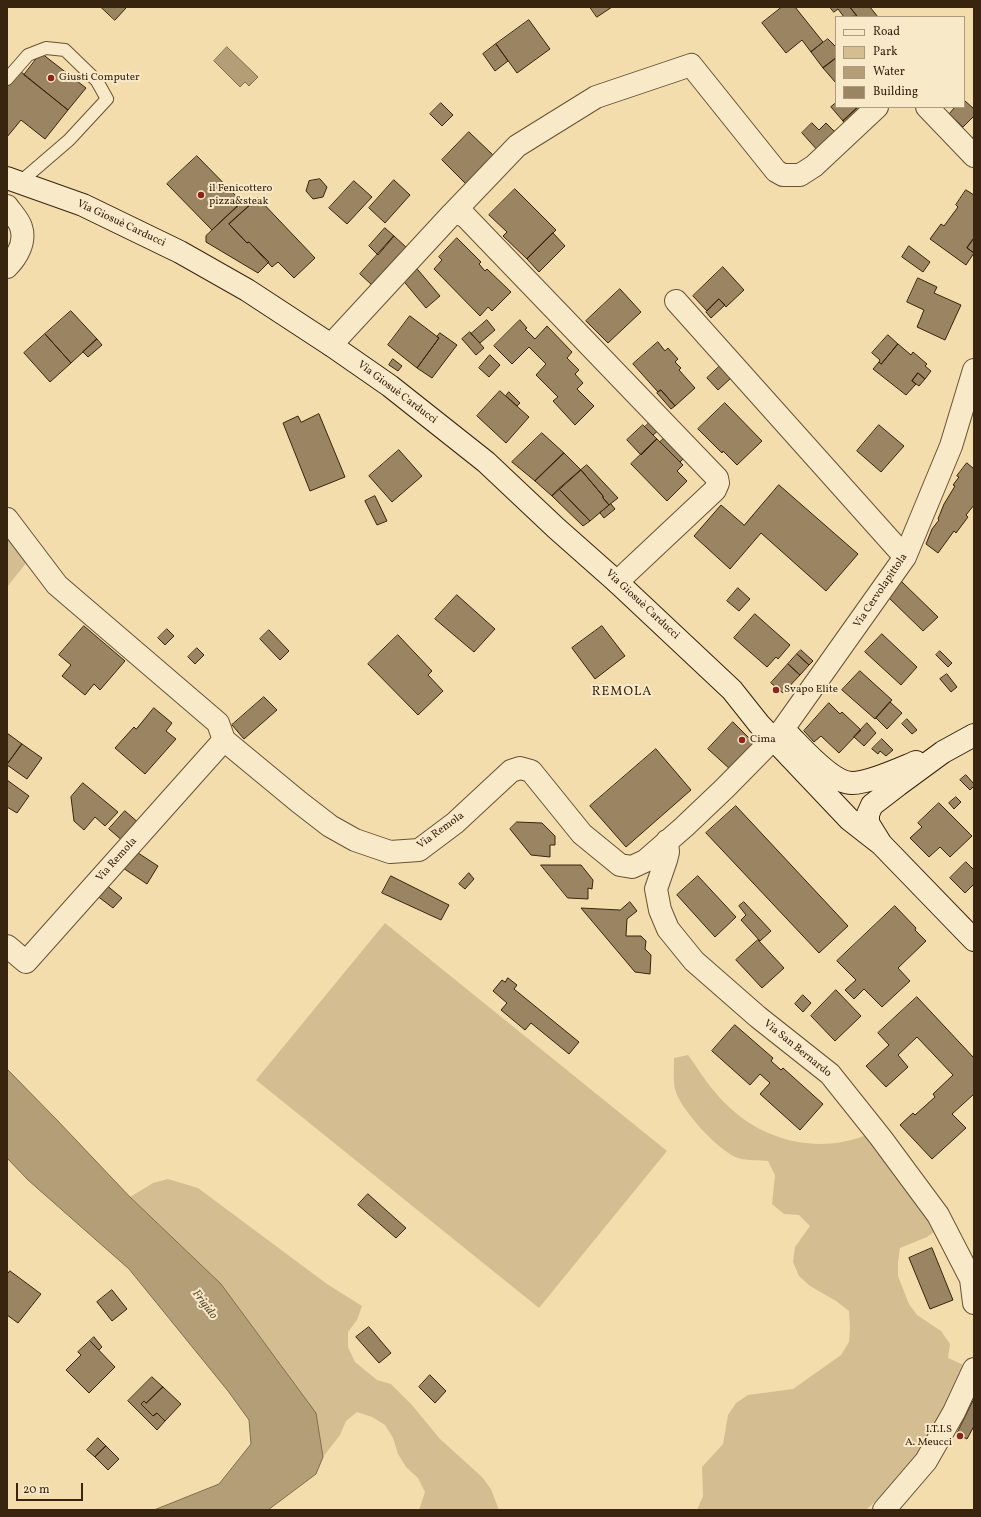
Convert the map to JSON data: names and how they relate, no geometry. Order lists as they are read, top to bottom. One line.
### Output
{"streets":{"street":["Via Giosuè Carducci","Via Cervolapittola","Via Remola","Via San Bernardo"]},"crossings":[["Via Giosuè Carducci","Via Cervolapittola"],["Via Giosuè Carducci","Via Remola"],["Via Cervolapittola","Via Remola"],["Via Remola","Via San Bernardo"]],"districts":["REMOLA"],"water":["Frigido"],"places":["Giusti Computer","il Fenicottero pizza&steak","Svapo Elite","Cima","I.T.I.S A. Meucci"],"legend":["Road","Park","Water","Building"],"scale_bar":"20 m"}
